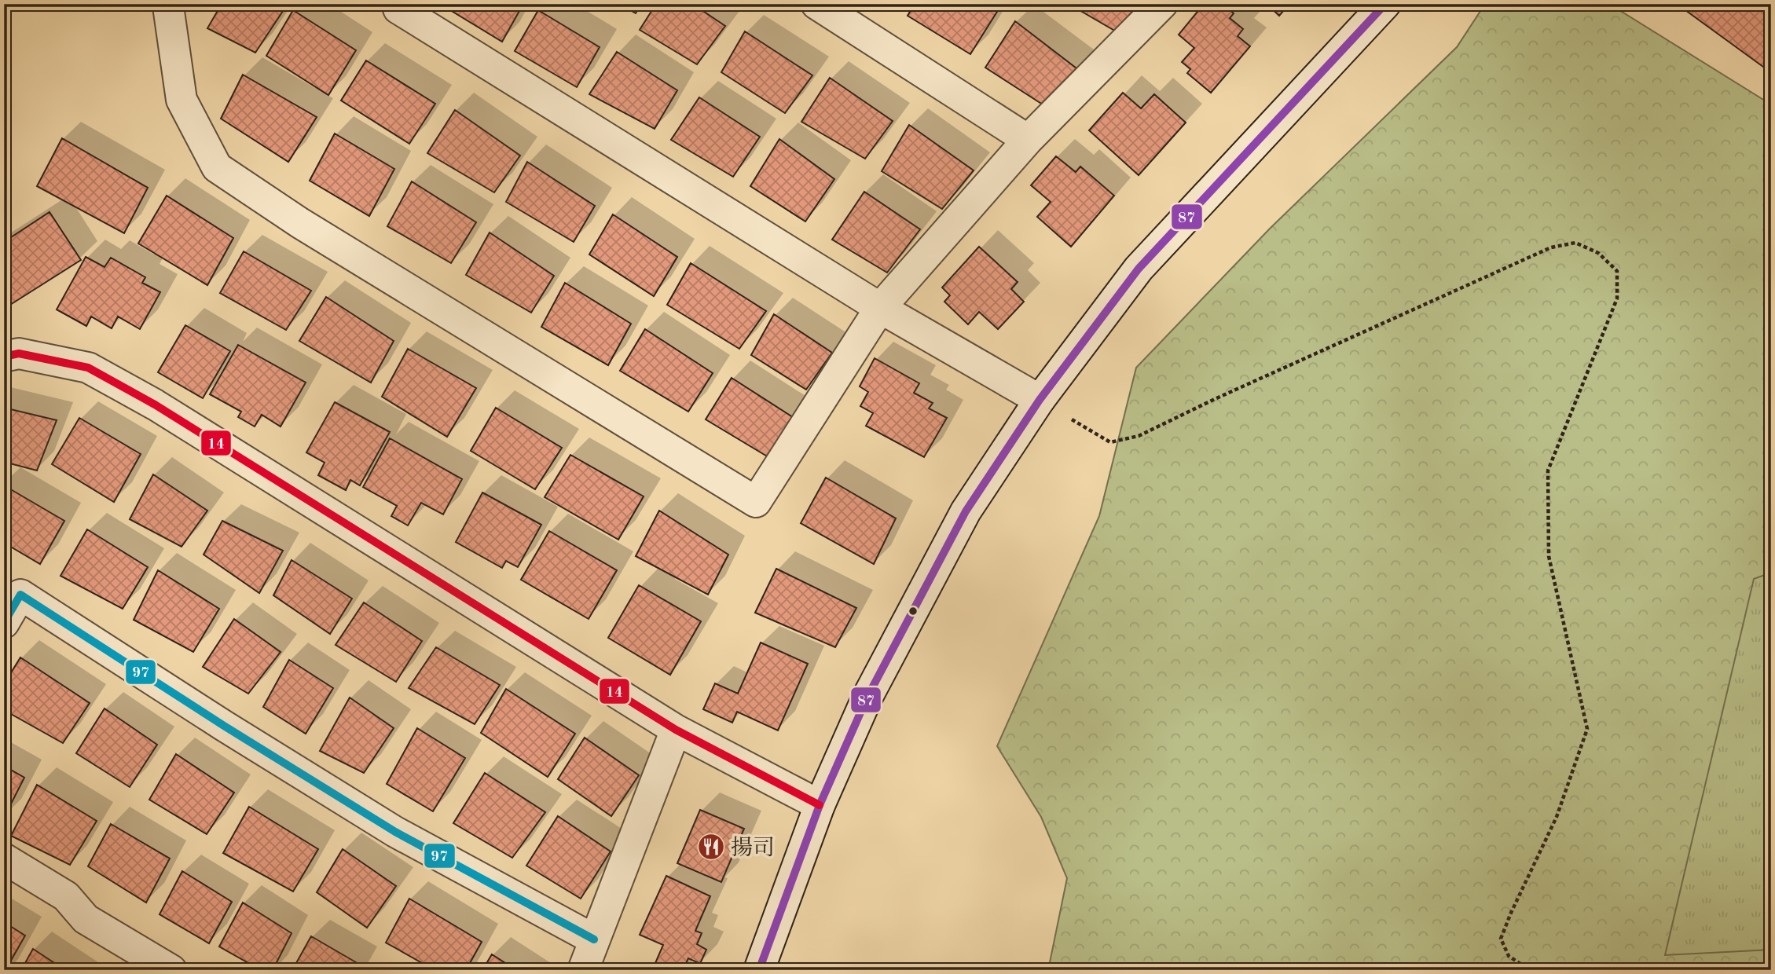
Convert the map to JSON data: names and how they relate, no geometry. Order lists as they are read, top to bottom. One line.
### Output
{"places":{"restaurant":["揚司"]},"lines":["transit line 87","transit line 14","transit line 97"]}
